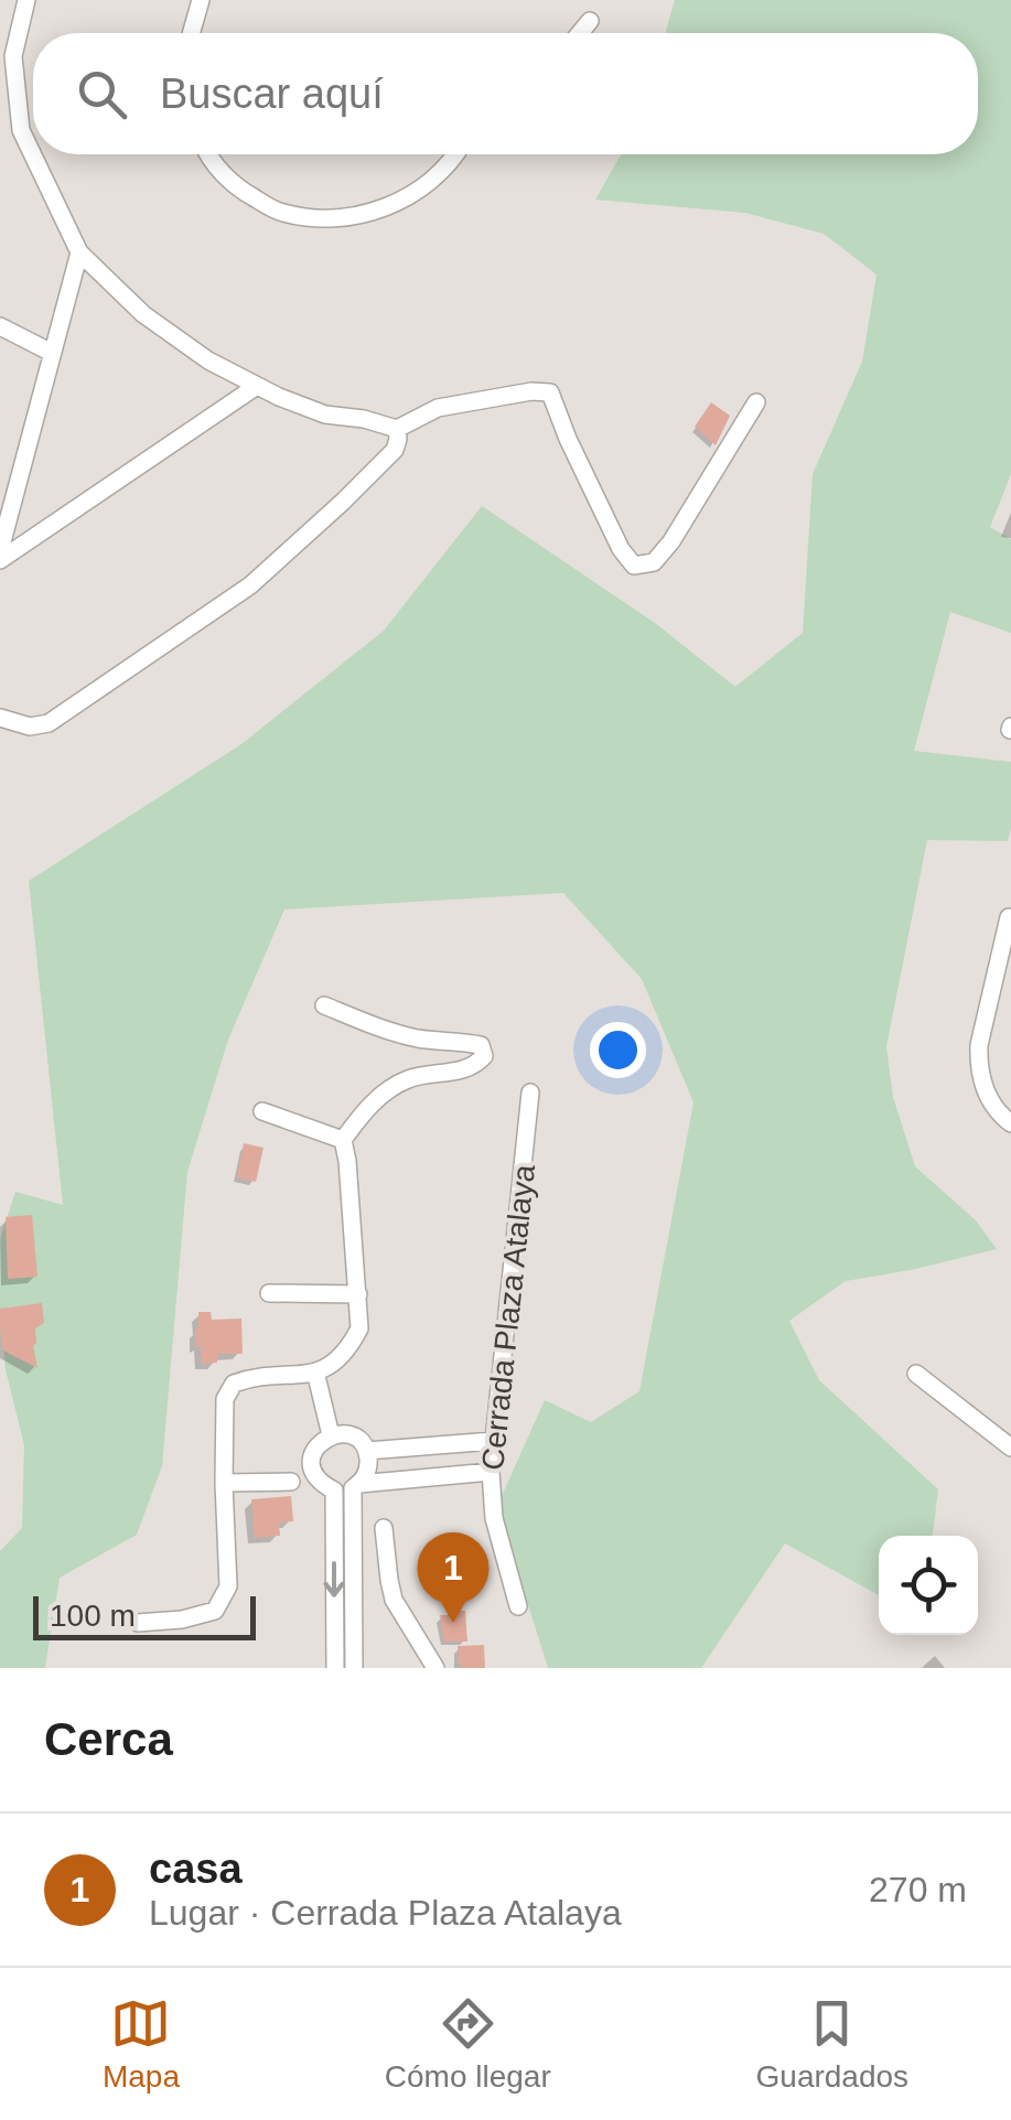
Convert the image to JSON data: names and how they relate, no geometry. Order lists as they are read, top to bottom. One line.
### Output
{"streets":{"street":["Cerrada Plaza Atalaya"]},"scale_bar":"100 m","page":{"search":"Buscar aquí","pins":"1","scale":"100 m","heading":"Cerca","list":[{"mark":"1","name":"casa","note":"Lugar · Cerrada Plaza Atalaya","value":"270 m"}],"nav":["Mapa","Cómo llegar","Guardados"]}}
